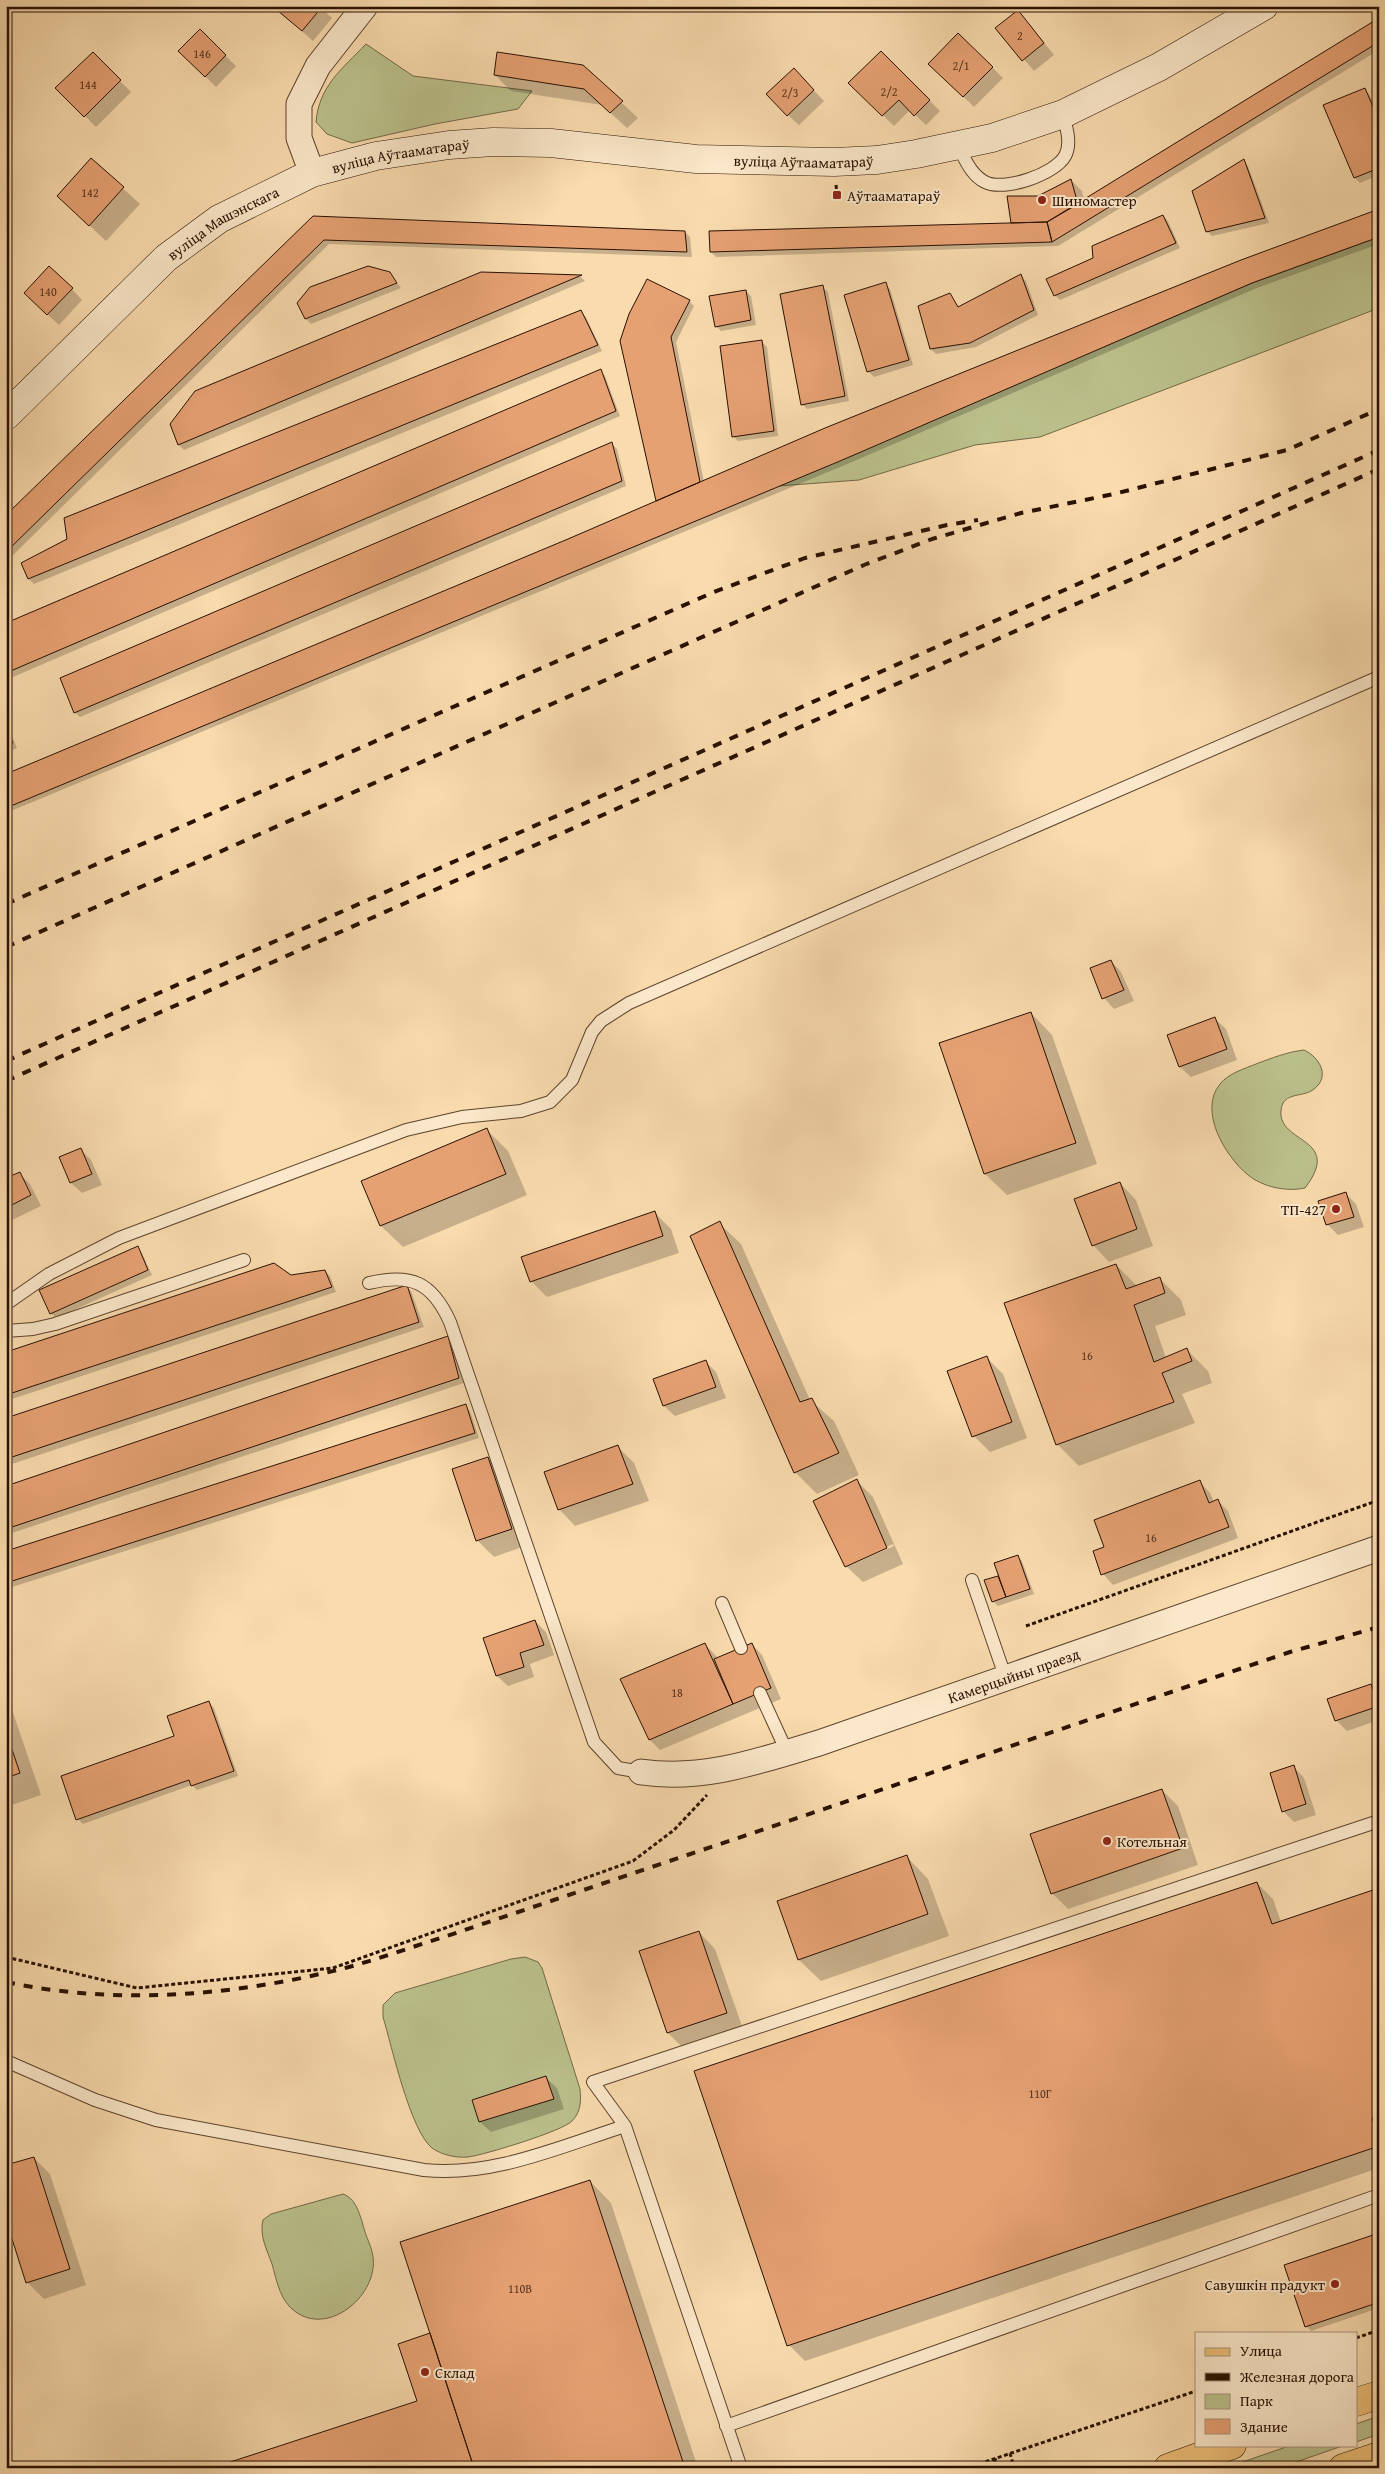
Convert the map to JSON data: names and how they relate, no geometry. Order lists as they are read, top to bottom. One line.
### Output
{"streets":{"main road":["вуліца Аўтааматараў","вуліца Машэнскага"],"street":["Камерцыйны праезд"]},"crossings":[["вуліца Аўтааматараў","вуліца Машэнскага"]],"places":{"transit":["Аўтааматараў"],"other":["Шиномастер","ТП-427","Котельная","Савушкін прадукт","Склад"]},"house_numbers":["2","146","2/1","144","2/2","2/3","142","140","16","16","18","110Г","110В"],"legend":["Улица","Железная дорога","Парк","Здание"]}
